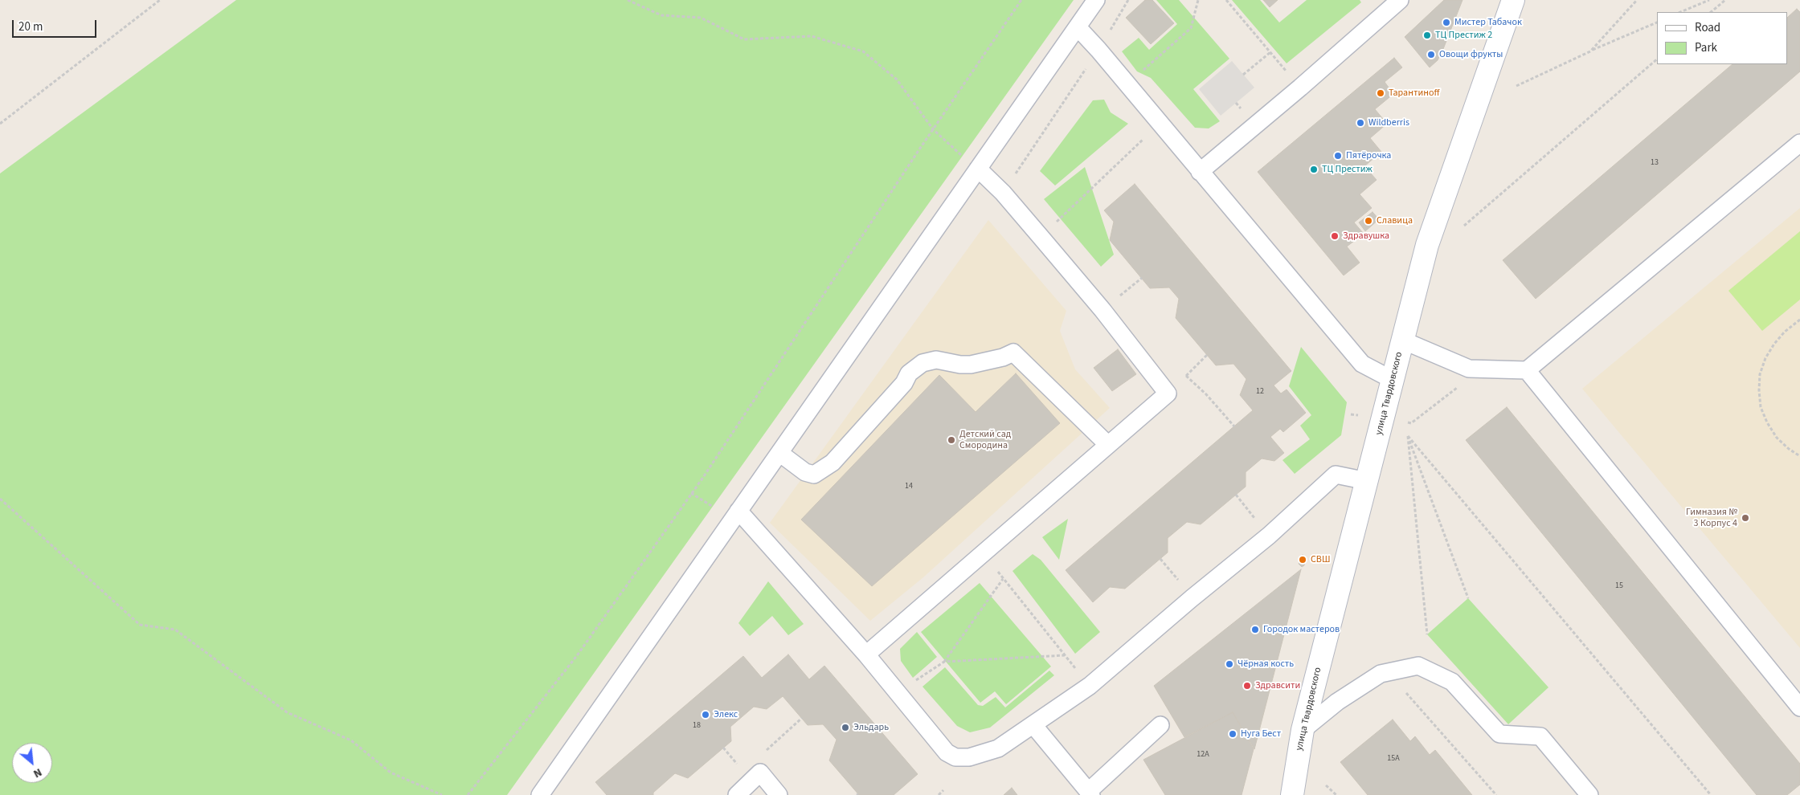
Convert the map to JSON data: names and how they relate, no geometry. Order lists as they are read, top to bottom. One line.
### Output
{"streets":{"street":["улица Твардовского"]},"places":["Мистер Табачок","ТЦ Престиж 2","Овощи фрукты","Тарантиноff","Wildberris","Пятёрочка","ТЦ Престиж","Славица","Здравушка","Детский сад Смородина","Гимназия № 3 Корпус 4","СВШ","Городок мастеров","Чёрная кость","Здравсити","Элекс","Эльдарь","Нуга Бест"],"house_numbers":["13","12","14","15","18","12А","15А"],"legend":["Road","Park"],"scale_bar":"20 m","north":"bottom right"}
